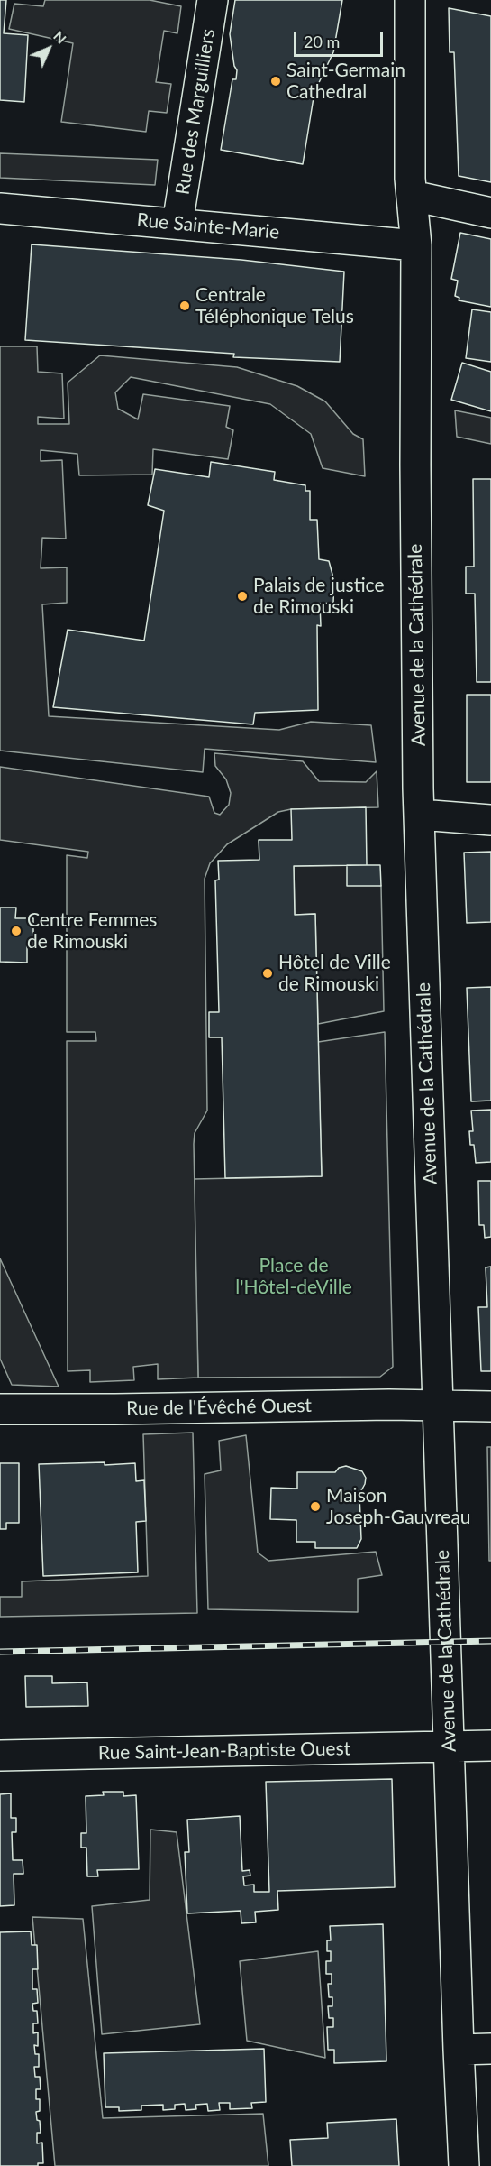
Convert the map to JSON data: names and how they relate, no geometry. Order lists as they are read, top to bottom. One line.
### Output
{"streets":{"street":["Rue des Marguilliers","Rue Sainte-Marie","Avenue de la Cathédrale","Rue de l'Évêché Ouest","Rue Saint-Jean-Baptiste Ouest"]},"crossings":[["Rue des Marguilliers","Rue Sainte-Marie"],["Rue Sainte-Marie","Avenue de la Cathédrale"],["Avenue de la Cathédrale","Rue de l'Évêché Ouest"],["Avenue de la Cathédrale","Rue Saint-Jean-Baptiste Ouest"]],"parks":["Place de l'Hôtel-deVille"],"places":["Saint-Germain Cathedral","Centrale Téléphonique Telus","Palais de justice de Rimouski","Centre Femmes de Rimouski","Hôtel de Ville de Rimouski","Maison Joseph-Gauvreau"],"scale_bar":"20 m","north":"top right"}
